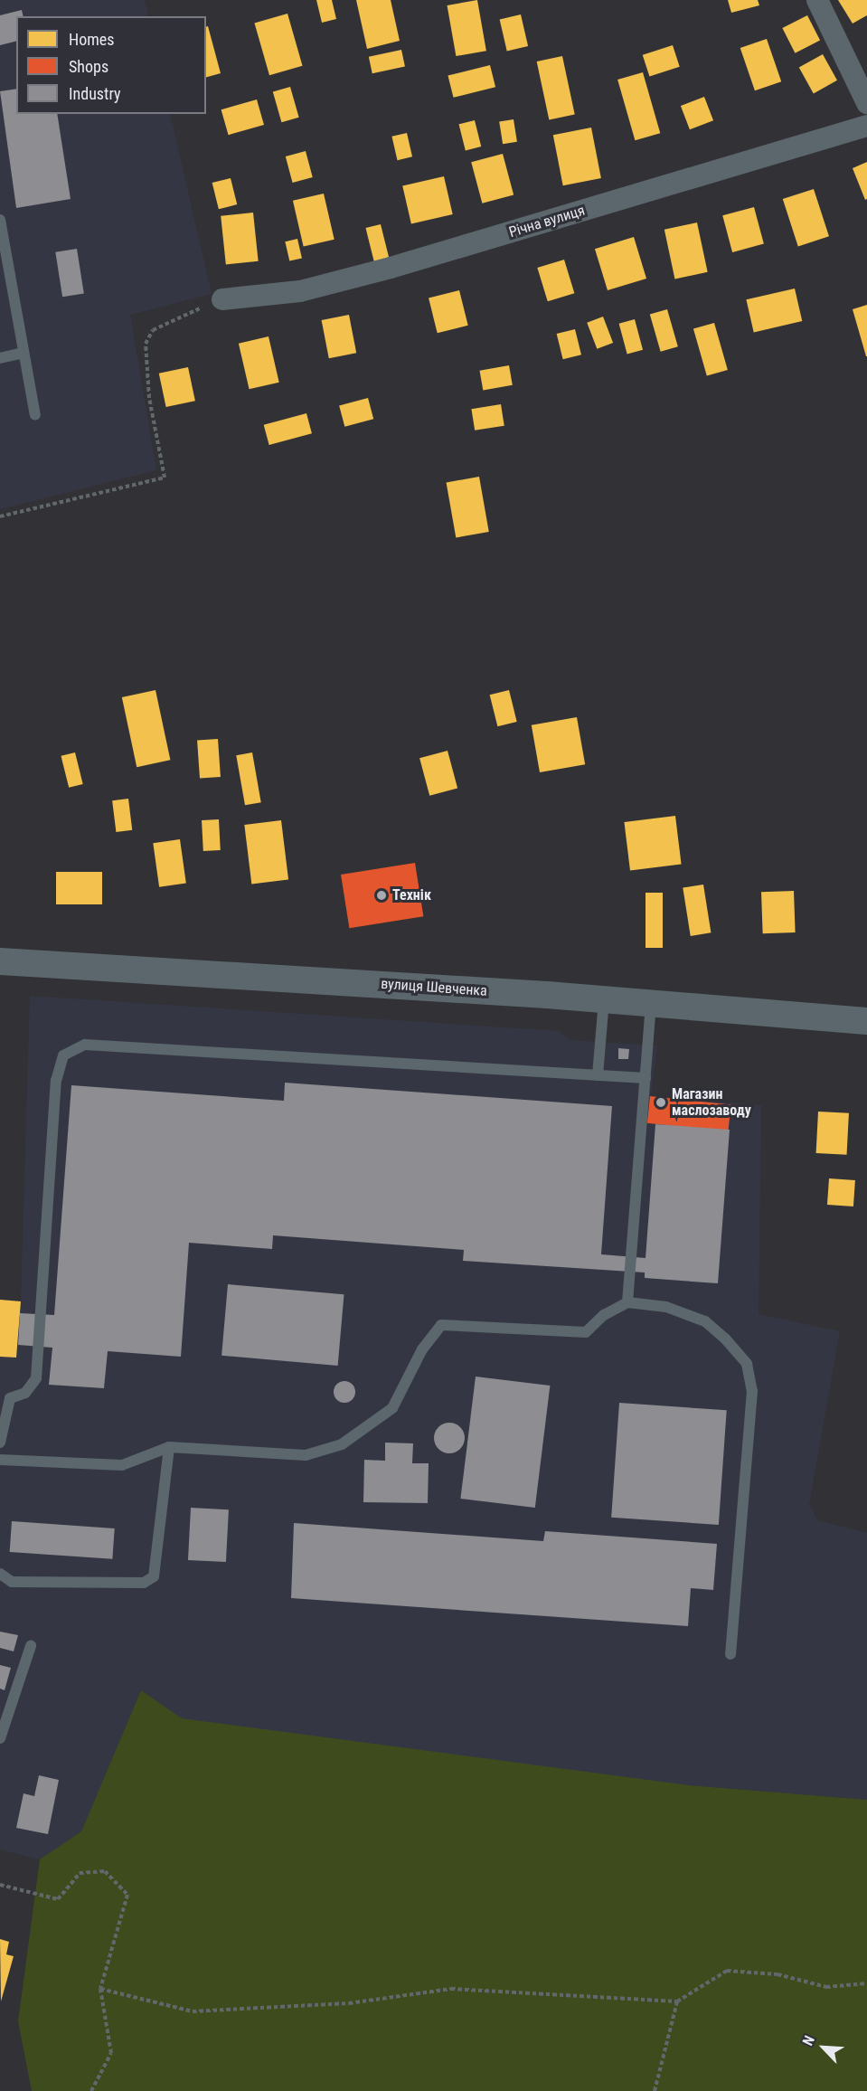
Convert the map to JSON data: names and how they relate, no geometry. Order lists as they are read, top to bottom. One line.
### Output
{"streets":{"street":["Річна вулиця","вулиця Шевченка"]},"places":["Технік","Магазин маслозаводу"],"legend":["Homes","Shops","Industry"],"north":"top left"}
